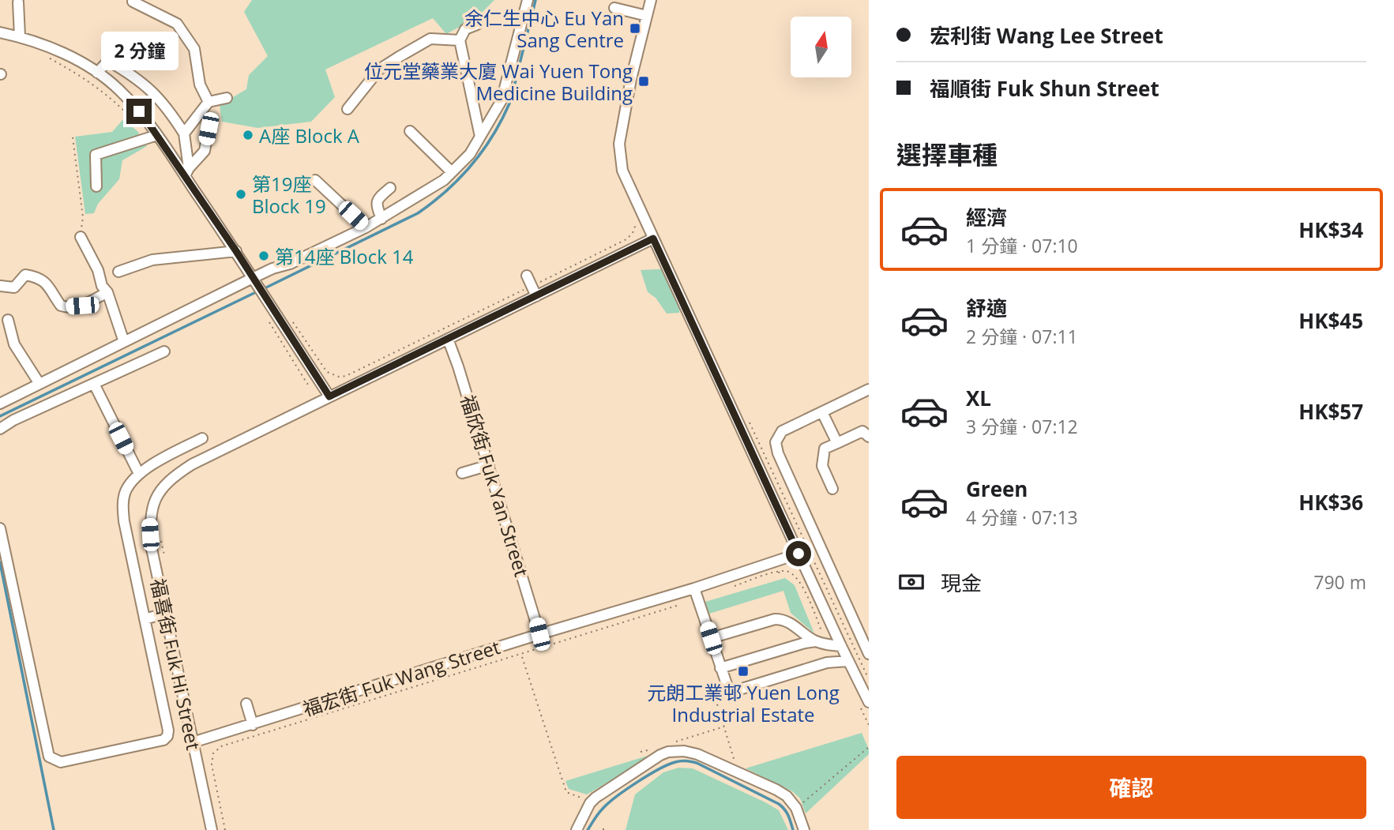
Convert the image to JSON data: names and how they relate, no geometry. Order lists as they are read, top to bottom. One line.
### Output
{"streets":{"street":["福欣街 Fuk Yan Street","福喜街 Fuk Hi Street","福宏街 Fuk Wang Street"]},"crossings":[["福欣街 Fuk Yan Street","福喜街 Fuk Hi Street"],["福欣街 Fuk Yan Street","福宏街 Fuk Wang Street"],["福喜街 Fuk Hi Street","福宏街 Fuk Wang Street"]],"places":{"transit":["余仁生中心 Eu Yan Sang Centre","位元堂藥業大廈 Wai Yuen Tong Medicine Building","元朗工業邨 Yuen Long Industrial Estate"],"other":["A座 Block A","第19座 Block 19","第14座 Block 14"]},"north":"top","page":{"banner":["宏利街 Wang Lee Street","福順街 Fuk Shun Street"],"bubble":"2 分鐘","heading":"選擇車種","list":[{"name":"經濟","note":"1 分鐘 · 07:10","value":"HK$34"},{"name":"舒適","note":"2 分鐘 · 07:11","value":"HK$45"},{"name":"XL","note":"3 分鐘 · 07:12","value":"HK$57"},{"name":"Green","note":"4 分鐘 · 07:13","value":"HK$36"}],"pay":["現金","790 m"],"buttons":"確認"}}
